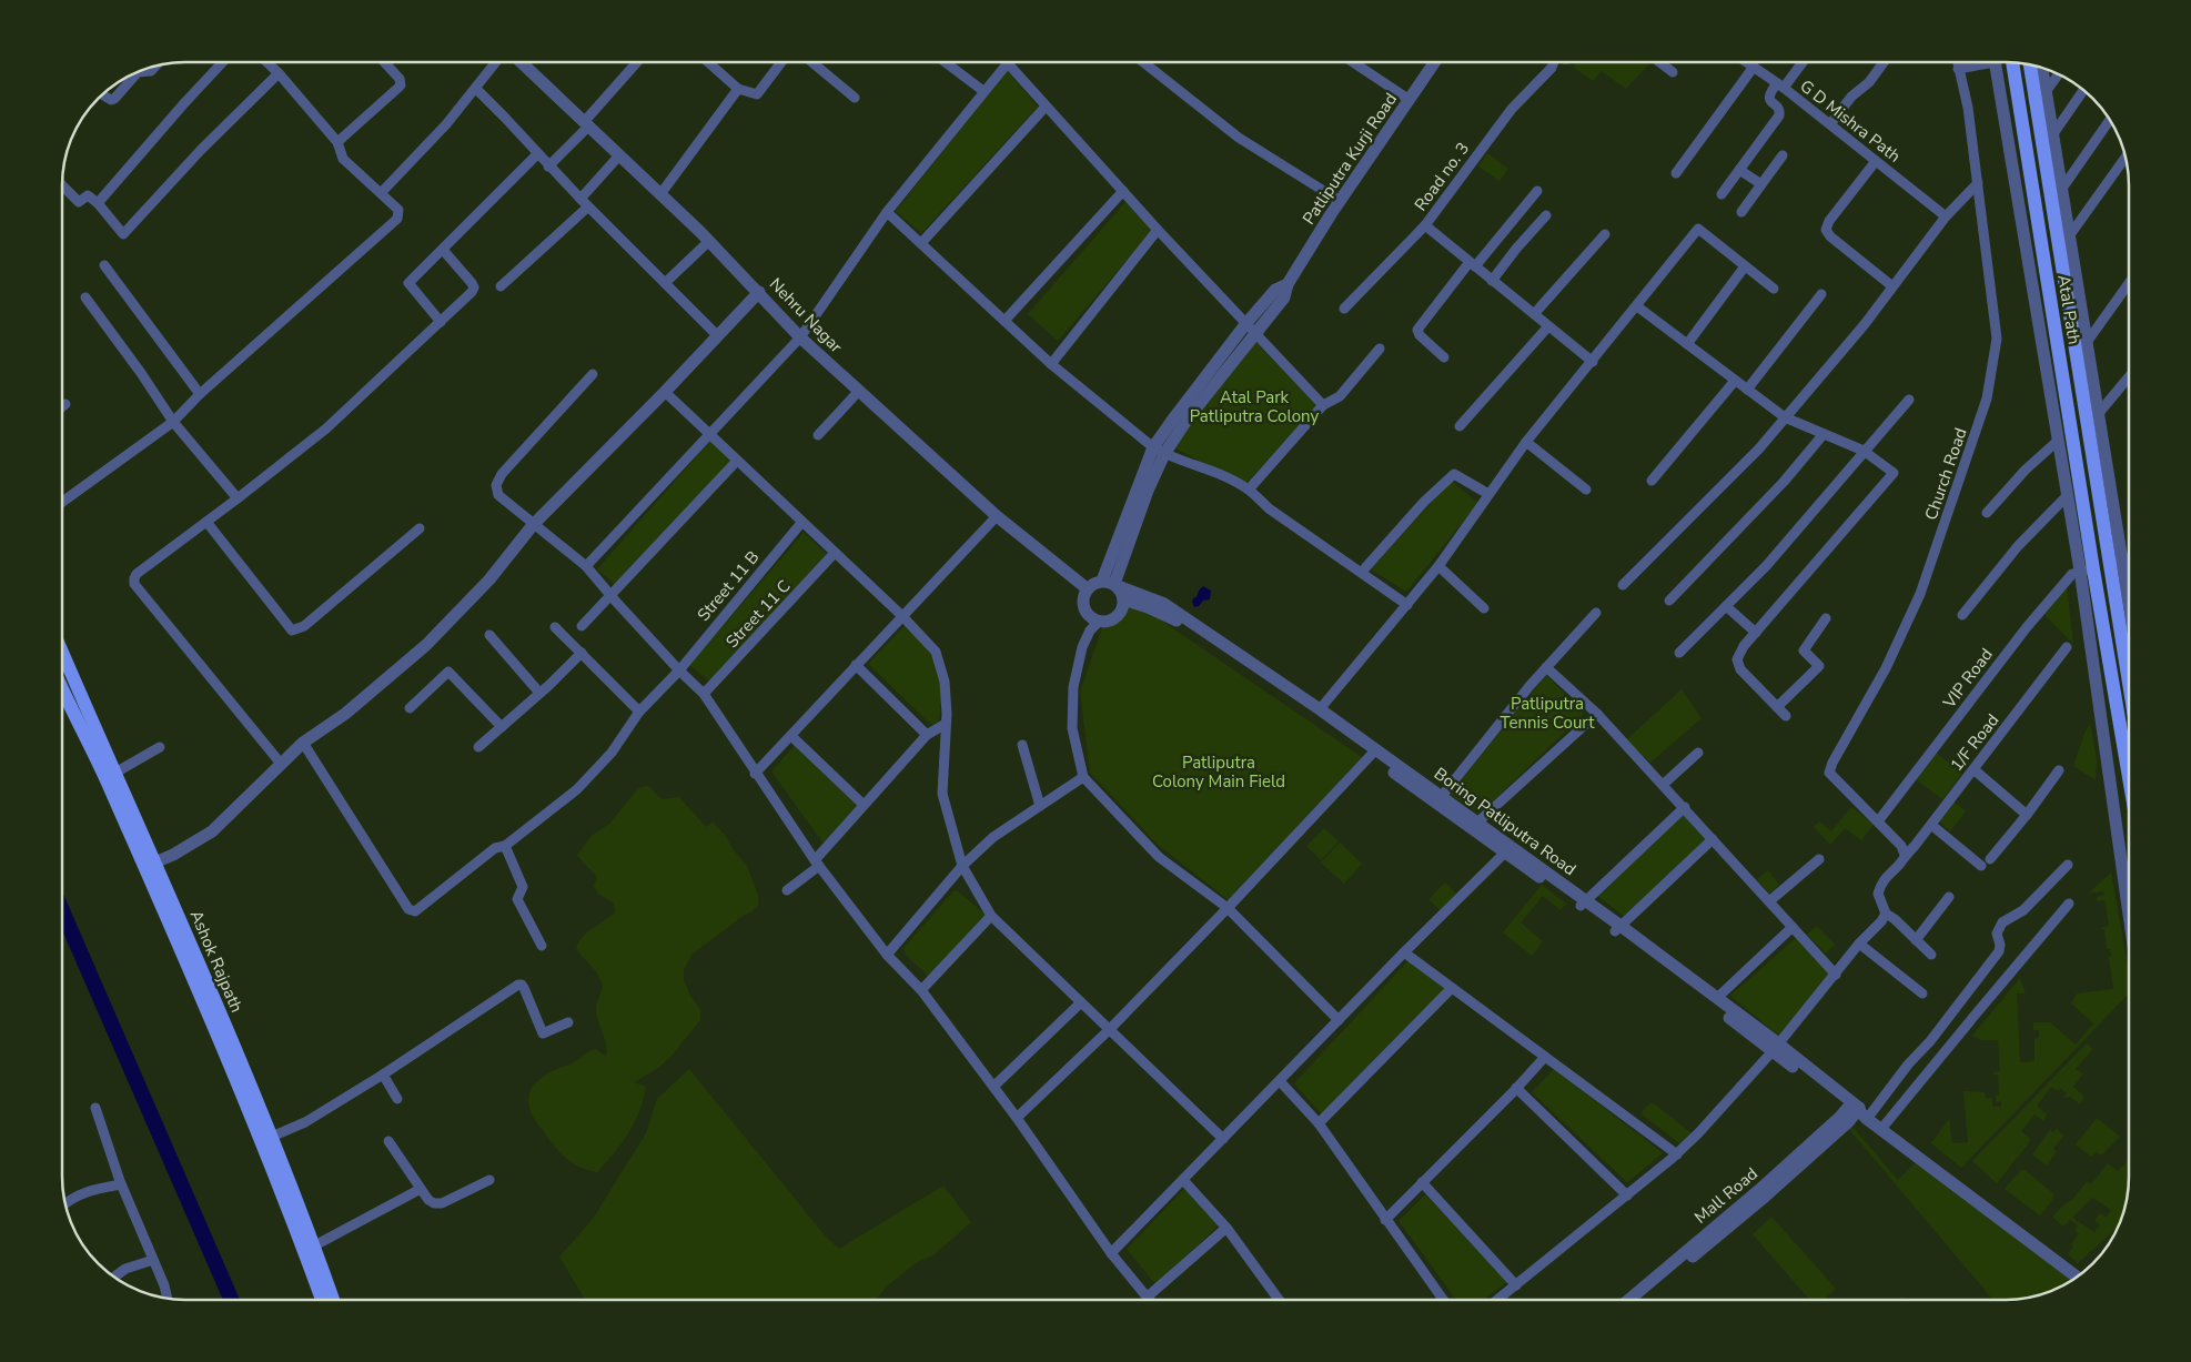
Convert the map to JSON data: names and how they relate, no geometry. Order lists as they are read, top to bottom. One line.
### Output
{"streets":{"main road":["Atal Path","Ashok Rajpath"],"street":["G D Mishra Path","Patliputra Kurji Road","Road no. 3","Nehru Nagar","Church Road","Street 11 B","Street 11 C","VIP Road","1/F Road","Boring Patliputra Road","Mall Road"]},"crossings":[["Patliputra Kurji Road","Nehru Nagar"],["Patliputra Kurji Road","Boring Patliputra Road"],["Atal Path","VIP Road"],["Nehru Nagar","Boring Patliputra Road"],["Church Road","VIP Road"],["Church Road","1/F Road"],["Boring Patliputra Road","Mall Road"]],"parks":["Atal Park Patliputra Colony","Patliputra Tennis Court","Patliputra Colony Main Field"]}
